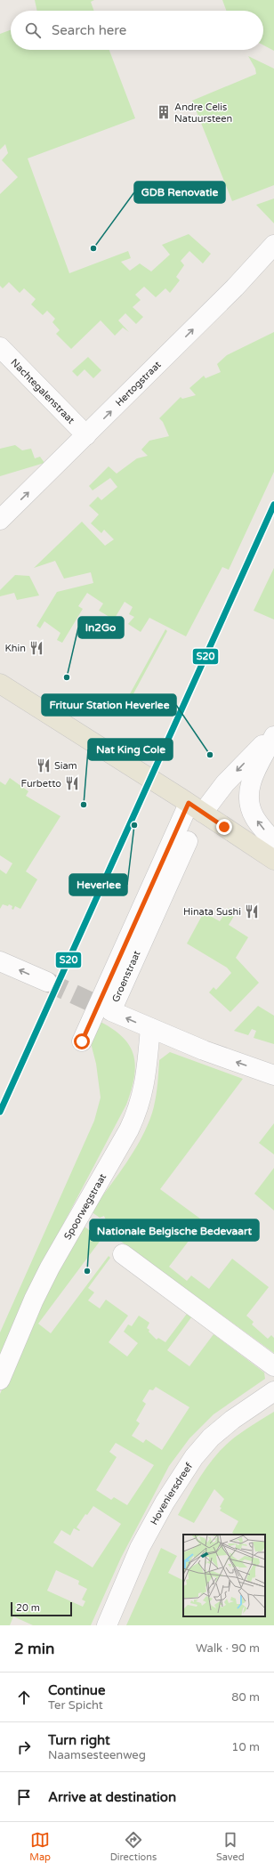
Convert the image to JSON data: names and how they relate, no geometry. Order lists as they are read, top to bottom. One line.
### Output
{"streets":{"street":["Hertogstraat","Nachtegalenstraat","Groenstraat","Spoorwegstraat","Hoveniersdreef"]},"crossings":[["Hertogstraat","Nachtegalenstraat"],["Groenstraat","Spoorwegstraat"]],"one_way":["Hertogstraat"],"places":{"building":["Andre Celis Natuursteen"],"other":["GDB Renovatie","In2Go","Frituur Station Heverlee","Nat King Cole","Heverlee","Nationale Belgische Bedevaart"],"restaurant":["Khin","Siam","Furbetto","Hinata Sushi"]},"lines":["transit line S20"],"scale_bar":"20 m","page":{"search":"Search here","scale":"20 m","heading":["2 min","Walk · 90 m"],"list":[["Continue","Ter Spicht","80 m"],["Turn right","Naamsesteenweg","10 m"],"Arrive at destination"],"nav":["Map","Directions","Saved"]}}
